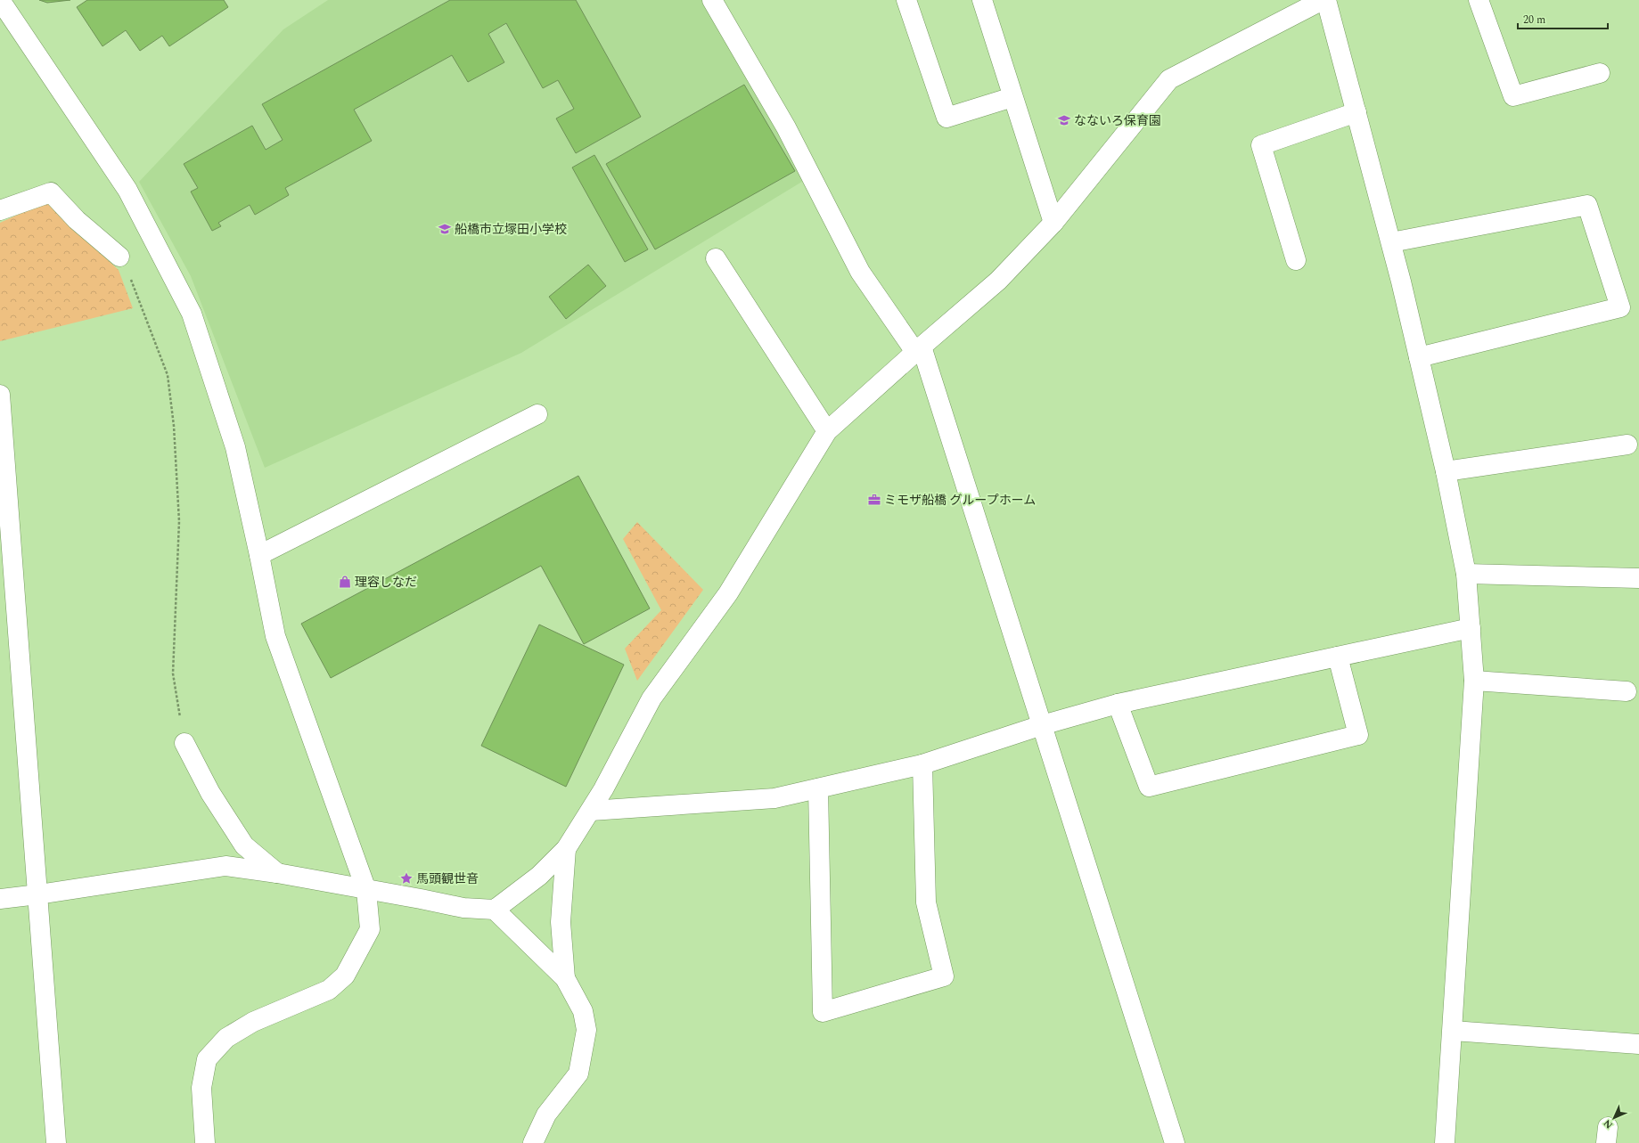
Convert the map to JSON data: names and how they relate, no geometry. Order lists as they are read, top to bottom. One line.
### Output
{"places":{"school or university":["なないろ保育園","船橋市立塚田小学校"],"office":["ミモザ船橋 グループホーム"],"shop":["理容しなだ"],"place":["馬頭観世音"]},"scale_bar":"20 m","north":"bottom left"}
